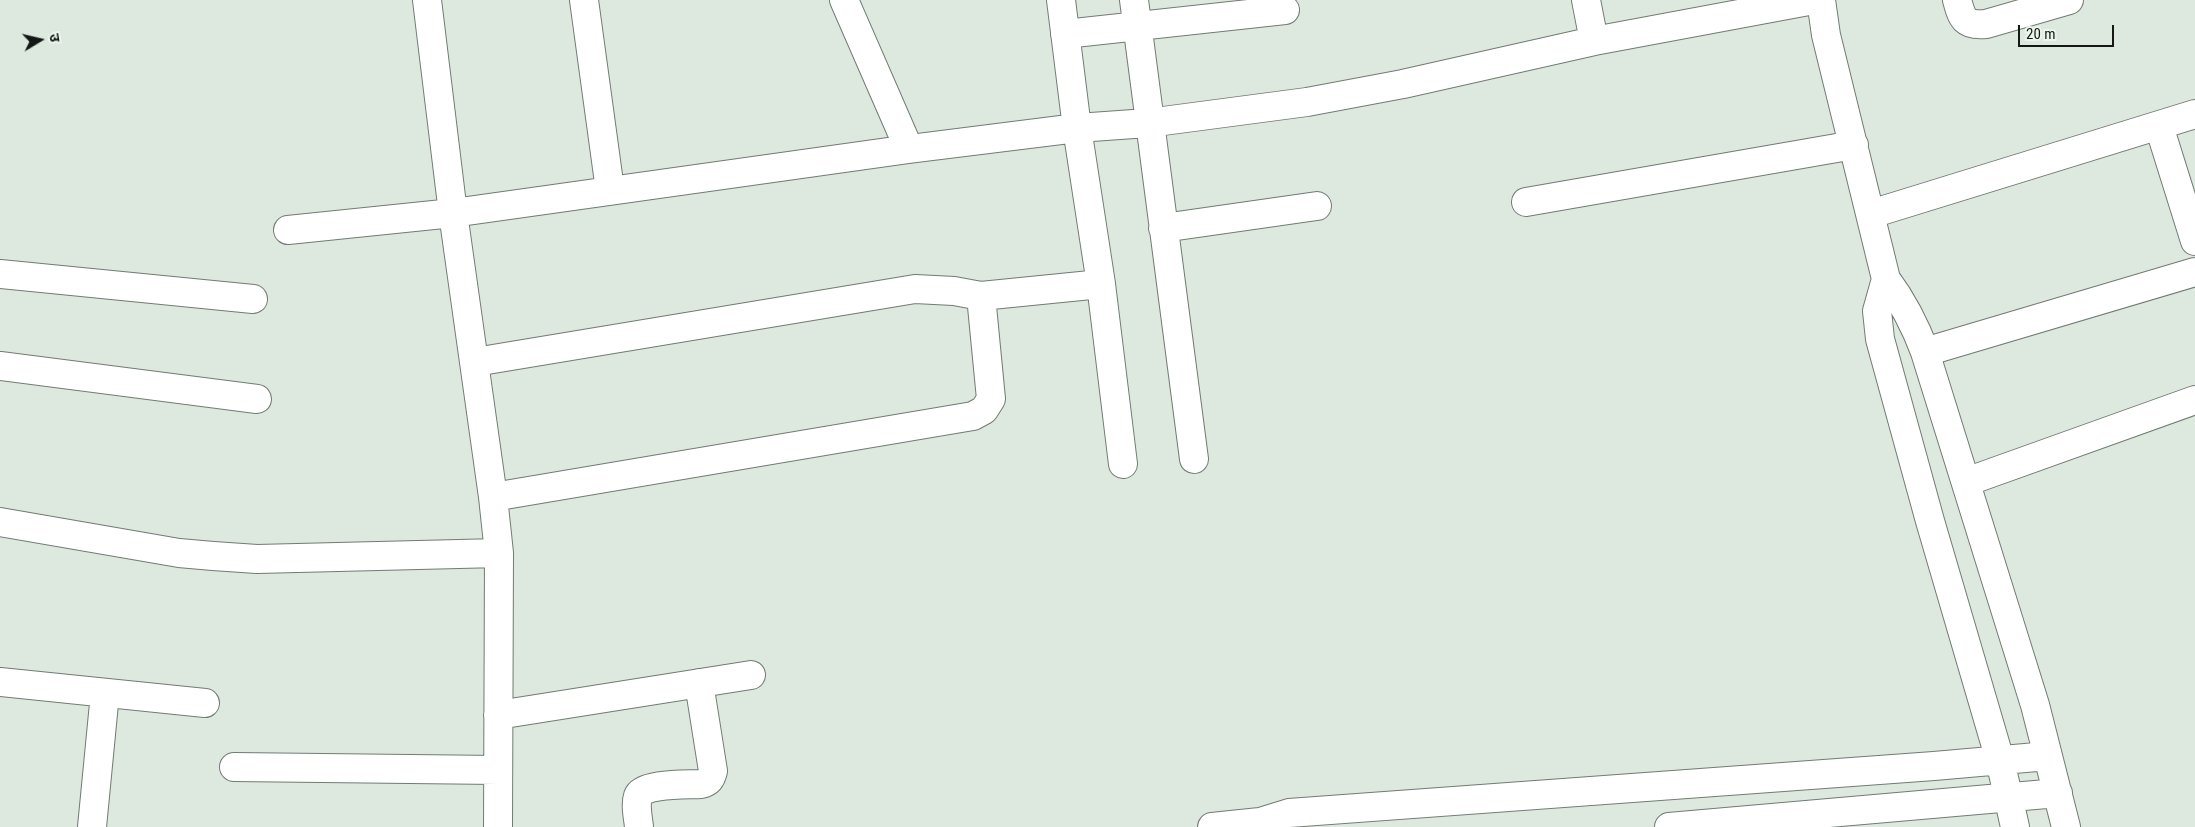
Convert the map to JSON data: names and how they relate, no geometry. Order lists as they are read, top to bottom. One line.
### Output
{"scale_bar":"20 m","north":"right"}
